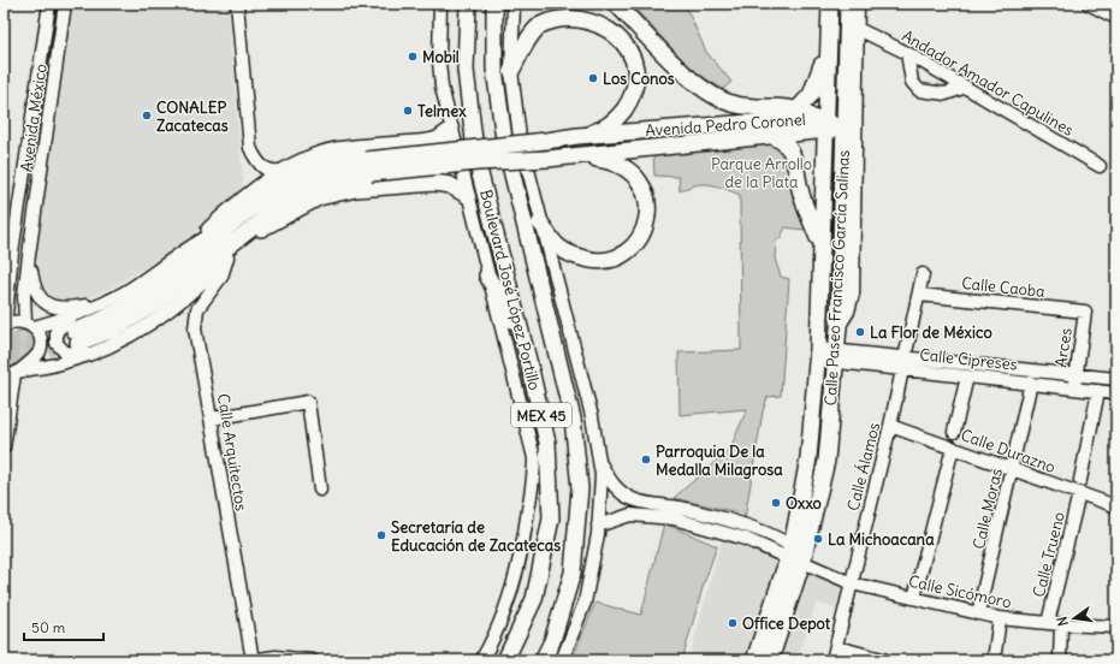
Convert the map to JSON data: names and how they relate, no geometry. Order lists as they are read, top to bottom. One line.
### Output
{"streets":{"main road":["Avenida Pedro Coronel","Calle Paseo Francisco García Salinas","Boulevard José López Portillo","MEX 45"],"street":["Andador Amador Capulines","Avenida México","Calle Caoba","Arces","Calle Cipreses","Calle Durazno","Calle Arquitectos","Calle Álamos","Calle Moras","Calle Trueno","Calle Sicómoro"]},"crossings":[["Avenida México","Avenida Pedro Coronel"],["Avenida Pedro Coronel","Calle Paseo Francisco García Salinas"],["Avenida Pedro Coronel","Calle Arquitectos"],["Calle Paseo Francisco García Salinas","Calle Cipreses"],["Calle Paseo Francisco García Salinas","Calle Sicómoro"],["Calle Caoba","Arces"],["Calle Caoba","Calle Álamos"],["Arces","Calle Cipreses"],["Calle Cipreses","Calle Álamos"],["Calle Cipreses","Calle Moras"],["Calle Durazno","Calle Álamos"],["Calle Durazno","Calle Moras"],["Calle Durazno","Calle Trueno"],["Calle Álamos","Calle Sicómoro"],["Calle Moras","Calle Sicómoro"],["Calle Trueno","Calle Sicómoro"]],"parks":["Parque Arrollo de la Plata"],"places":["Mobil","Los Conos","Telmex","CONALEP Zacatecas","La Flor de México","Parroquia De la Medalla Milagrosa","Oxxo","Secretaría de Educación de Zacatecas","La Michoacana","Office Depot"],"scale_bar":"50 m","north":"left"}
